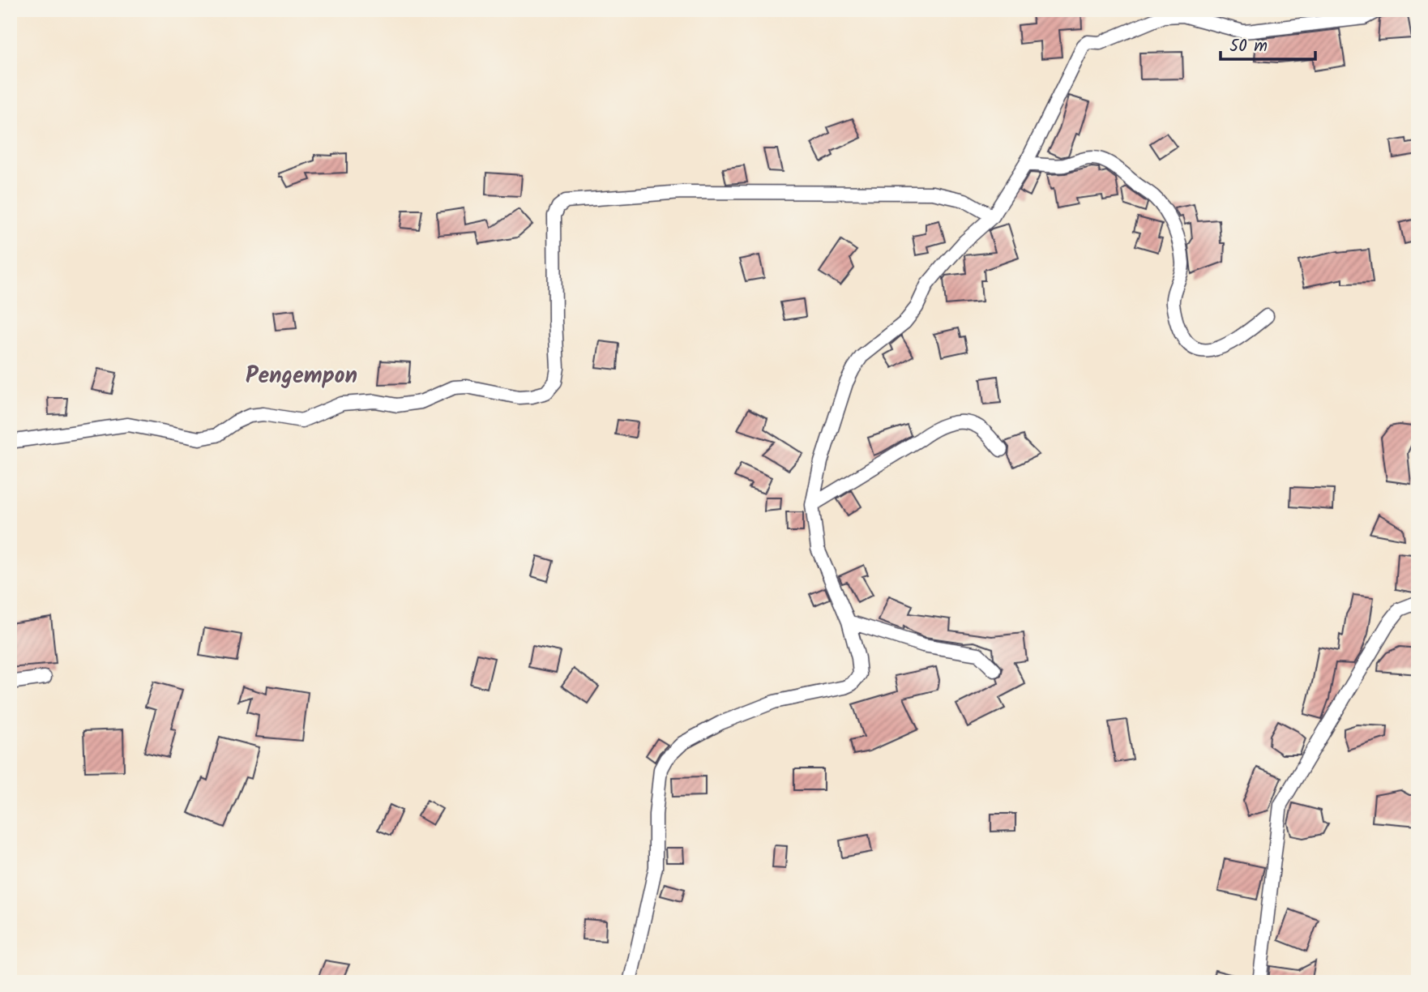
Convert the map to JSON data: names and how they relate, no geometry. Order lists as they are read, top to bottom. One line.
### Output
{"districts":["Pengempon"],"scale_bar":"50 m"}
